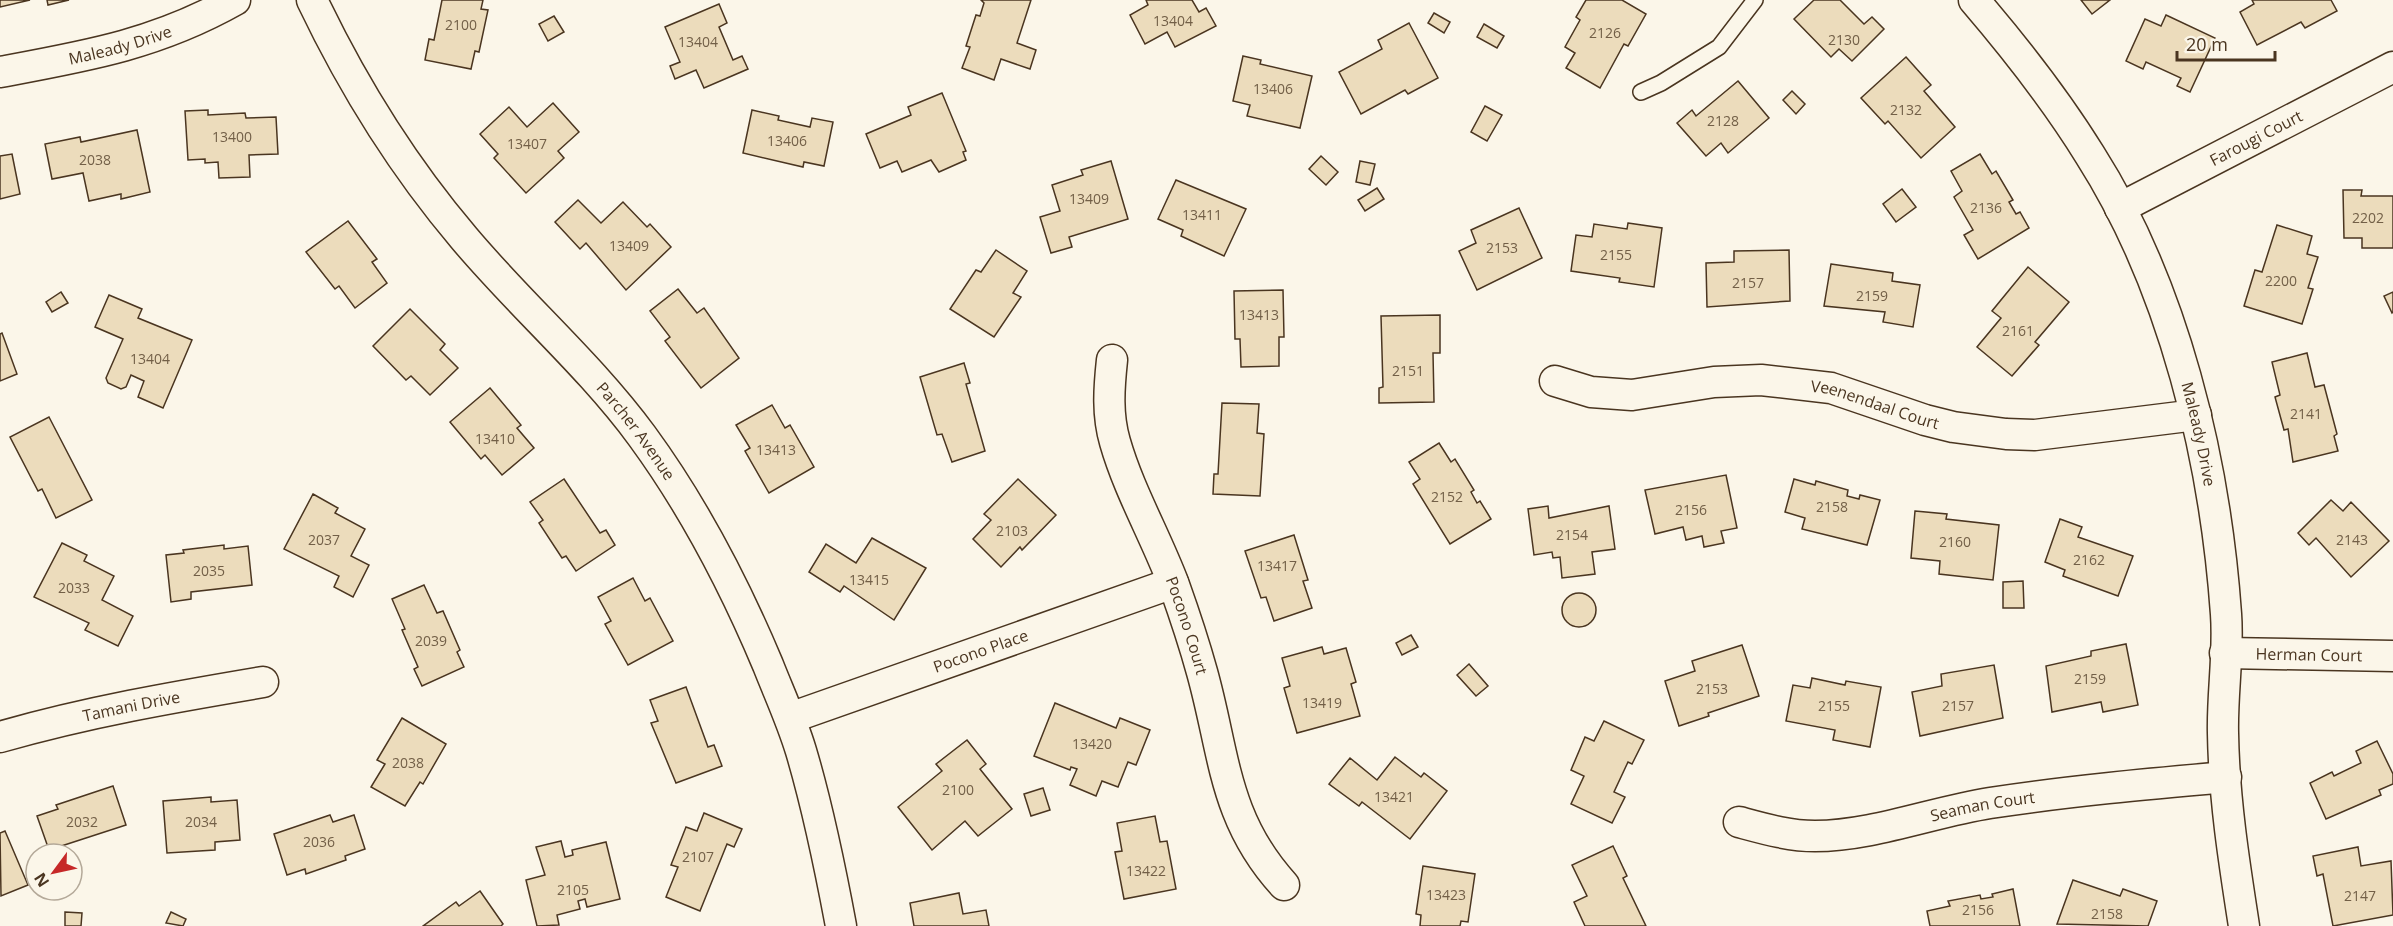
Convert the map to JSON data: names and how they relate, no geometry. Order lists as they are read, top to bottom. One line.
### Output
{"streets":{"street":["Maleady Drive","Farougi Court","Veenendaal Court","Parcher Avenue","Pocono Court","Pocono Place","Herman Court","Tamani Drive","Seaman Court"]},"crossings":[["Maleady Drive","Farougi Court"],["Maleady Drive","Veenendaal Court"],["Maleady Drive","Herman Court"],["Maleady Drive","Seaman Court"],["Parcher Avenue","Pocono Place"],["Pocono Court","Pocono Place"]],"house_numbers":["13404","2100","2126","2130","13404","13406","2132","2128","13400","13406","13407","2038","13409","2136","13411","2202","13409","2153","2155","2200","2157","2159","13413","2161","13404","2151","2141","13410","13413","2152","2158","2156","2103","2154","2037","2143","2160","2162","13417","2035","13415","2033","2039","2159","2153","13419","2155","2157","13420","2038","2100","13421","2032","2034","2036","2107","13422","2105","13423","2147","2156","2158"],"scale_bar":"20 m","north":"bottom left"}
